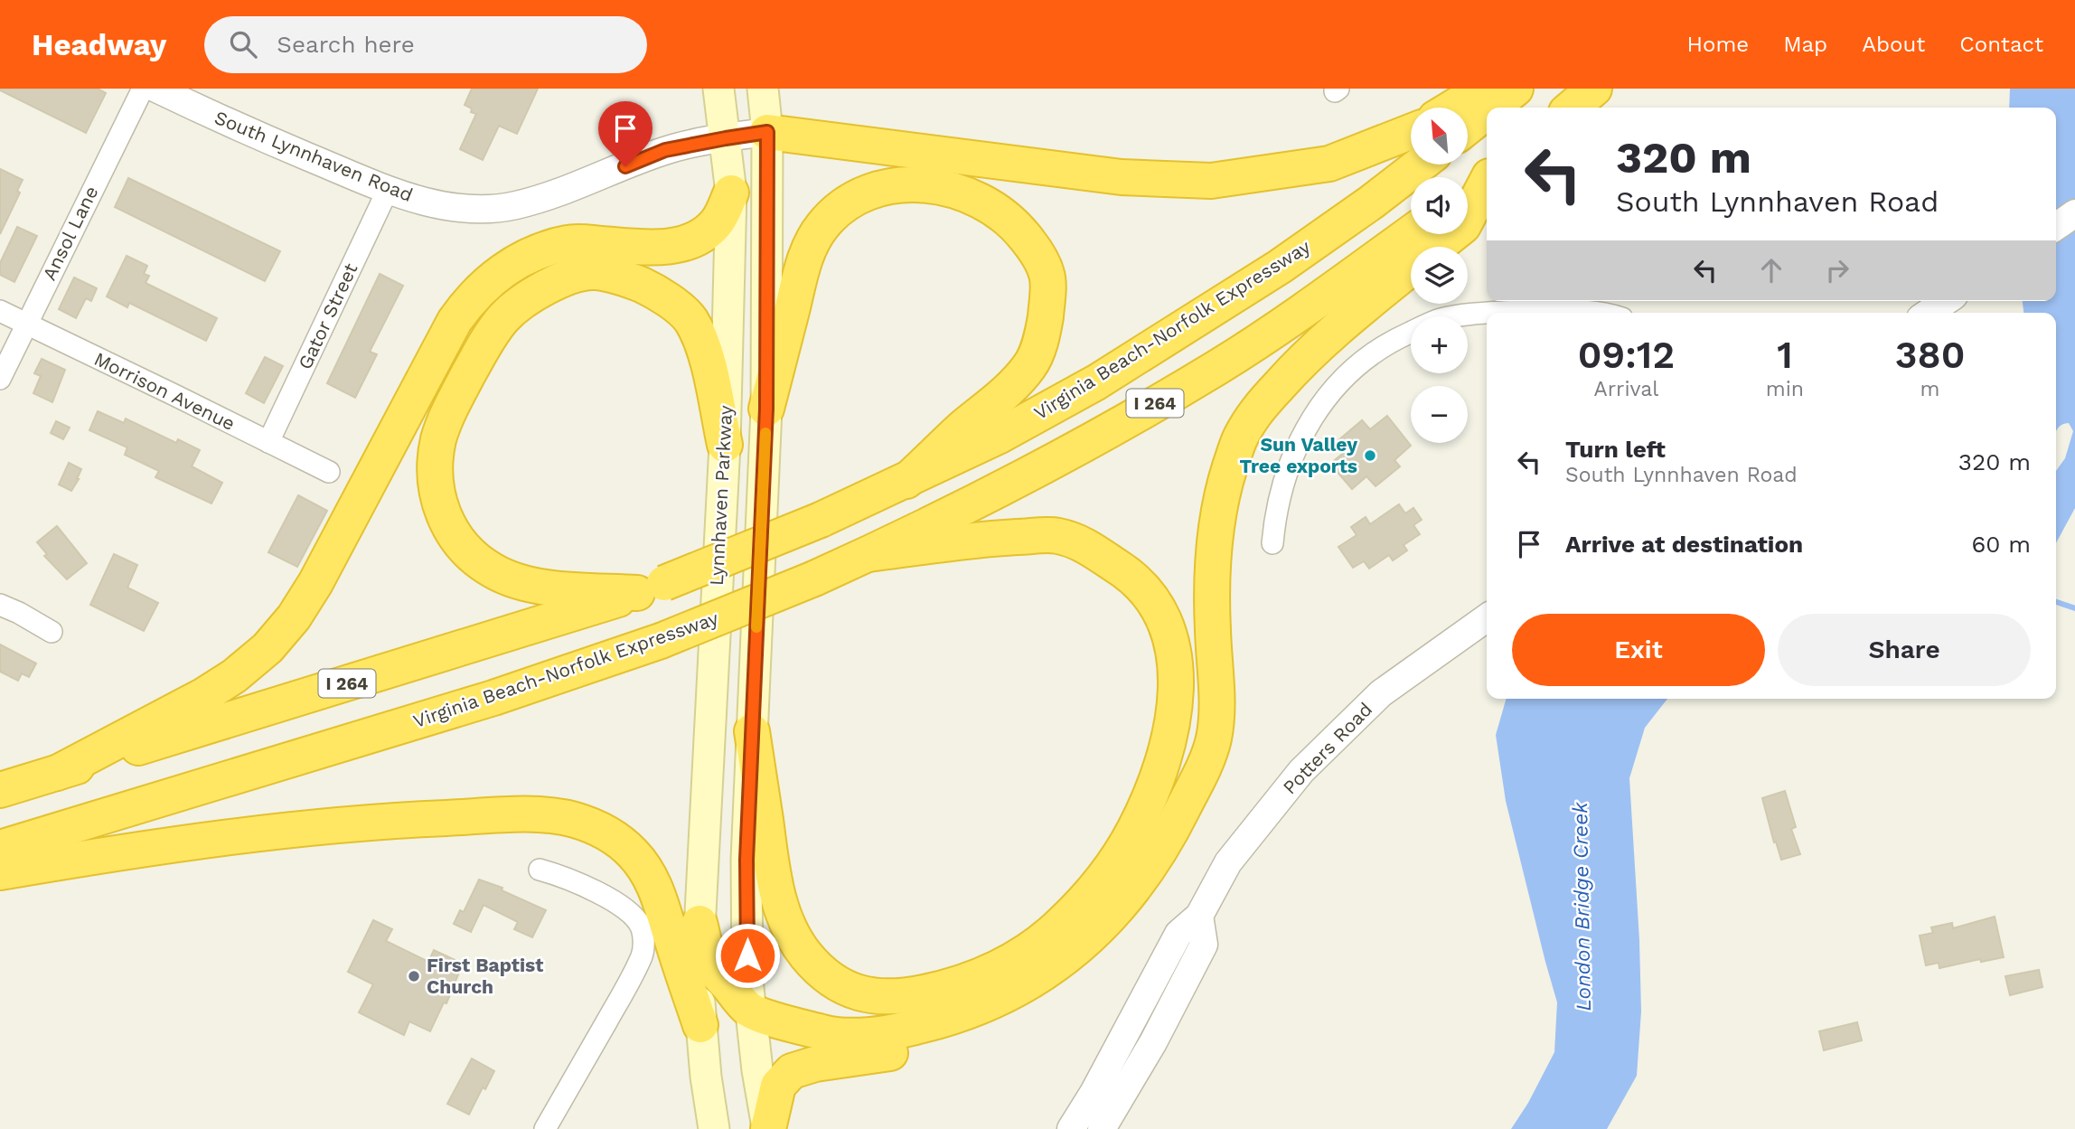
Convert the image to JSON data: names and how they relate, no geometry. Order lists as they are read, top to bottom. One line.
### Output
{"streets":{"highway":["Virginia Beach-Norfolk Expressway","I 264"],"main road":["Lynnhaven Parkway"],"street":["South Lynnhaven Road","Ansol Lane","Gator Street","Morrison Avenue","Potters Road"]},"crossings":[["South Lynnhaven Road","Gator Street"],["South Lynnhaven Road","Lynnhaven Parkway"],["Ansol Lane","Morrison Avenue"],["Gator Street","Morrison Avenue"]],"water":["London Bridge Creek"],"places":["Sun Valley Tree exports","First Baptist Church"],"north":"top left","page":{"header":"Headway","search":"Search here","nav":["Home","Map","About","Contact"],"map_buttons":["+","−"],"turn":["320 m","South Lynnhaven Road"],"eta":["09:12","Arrival","1","min","380","m"],"list":[{"name":"Turn left","note":"South Lynnhaven Road","value":"320 m"},{"name":"Arrive at destination","value":"60 m"}],"buttons":["Exit","Share"]}}
